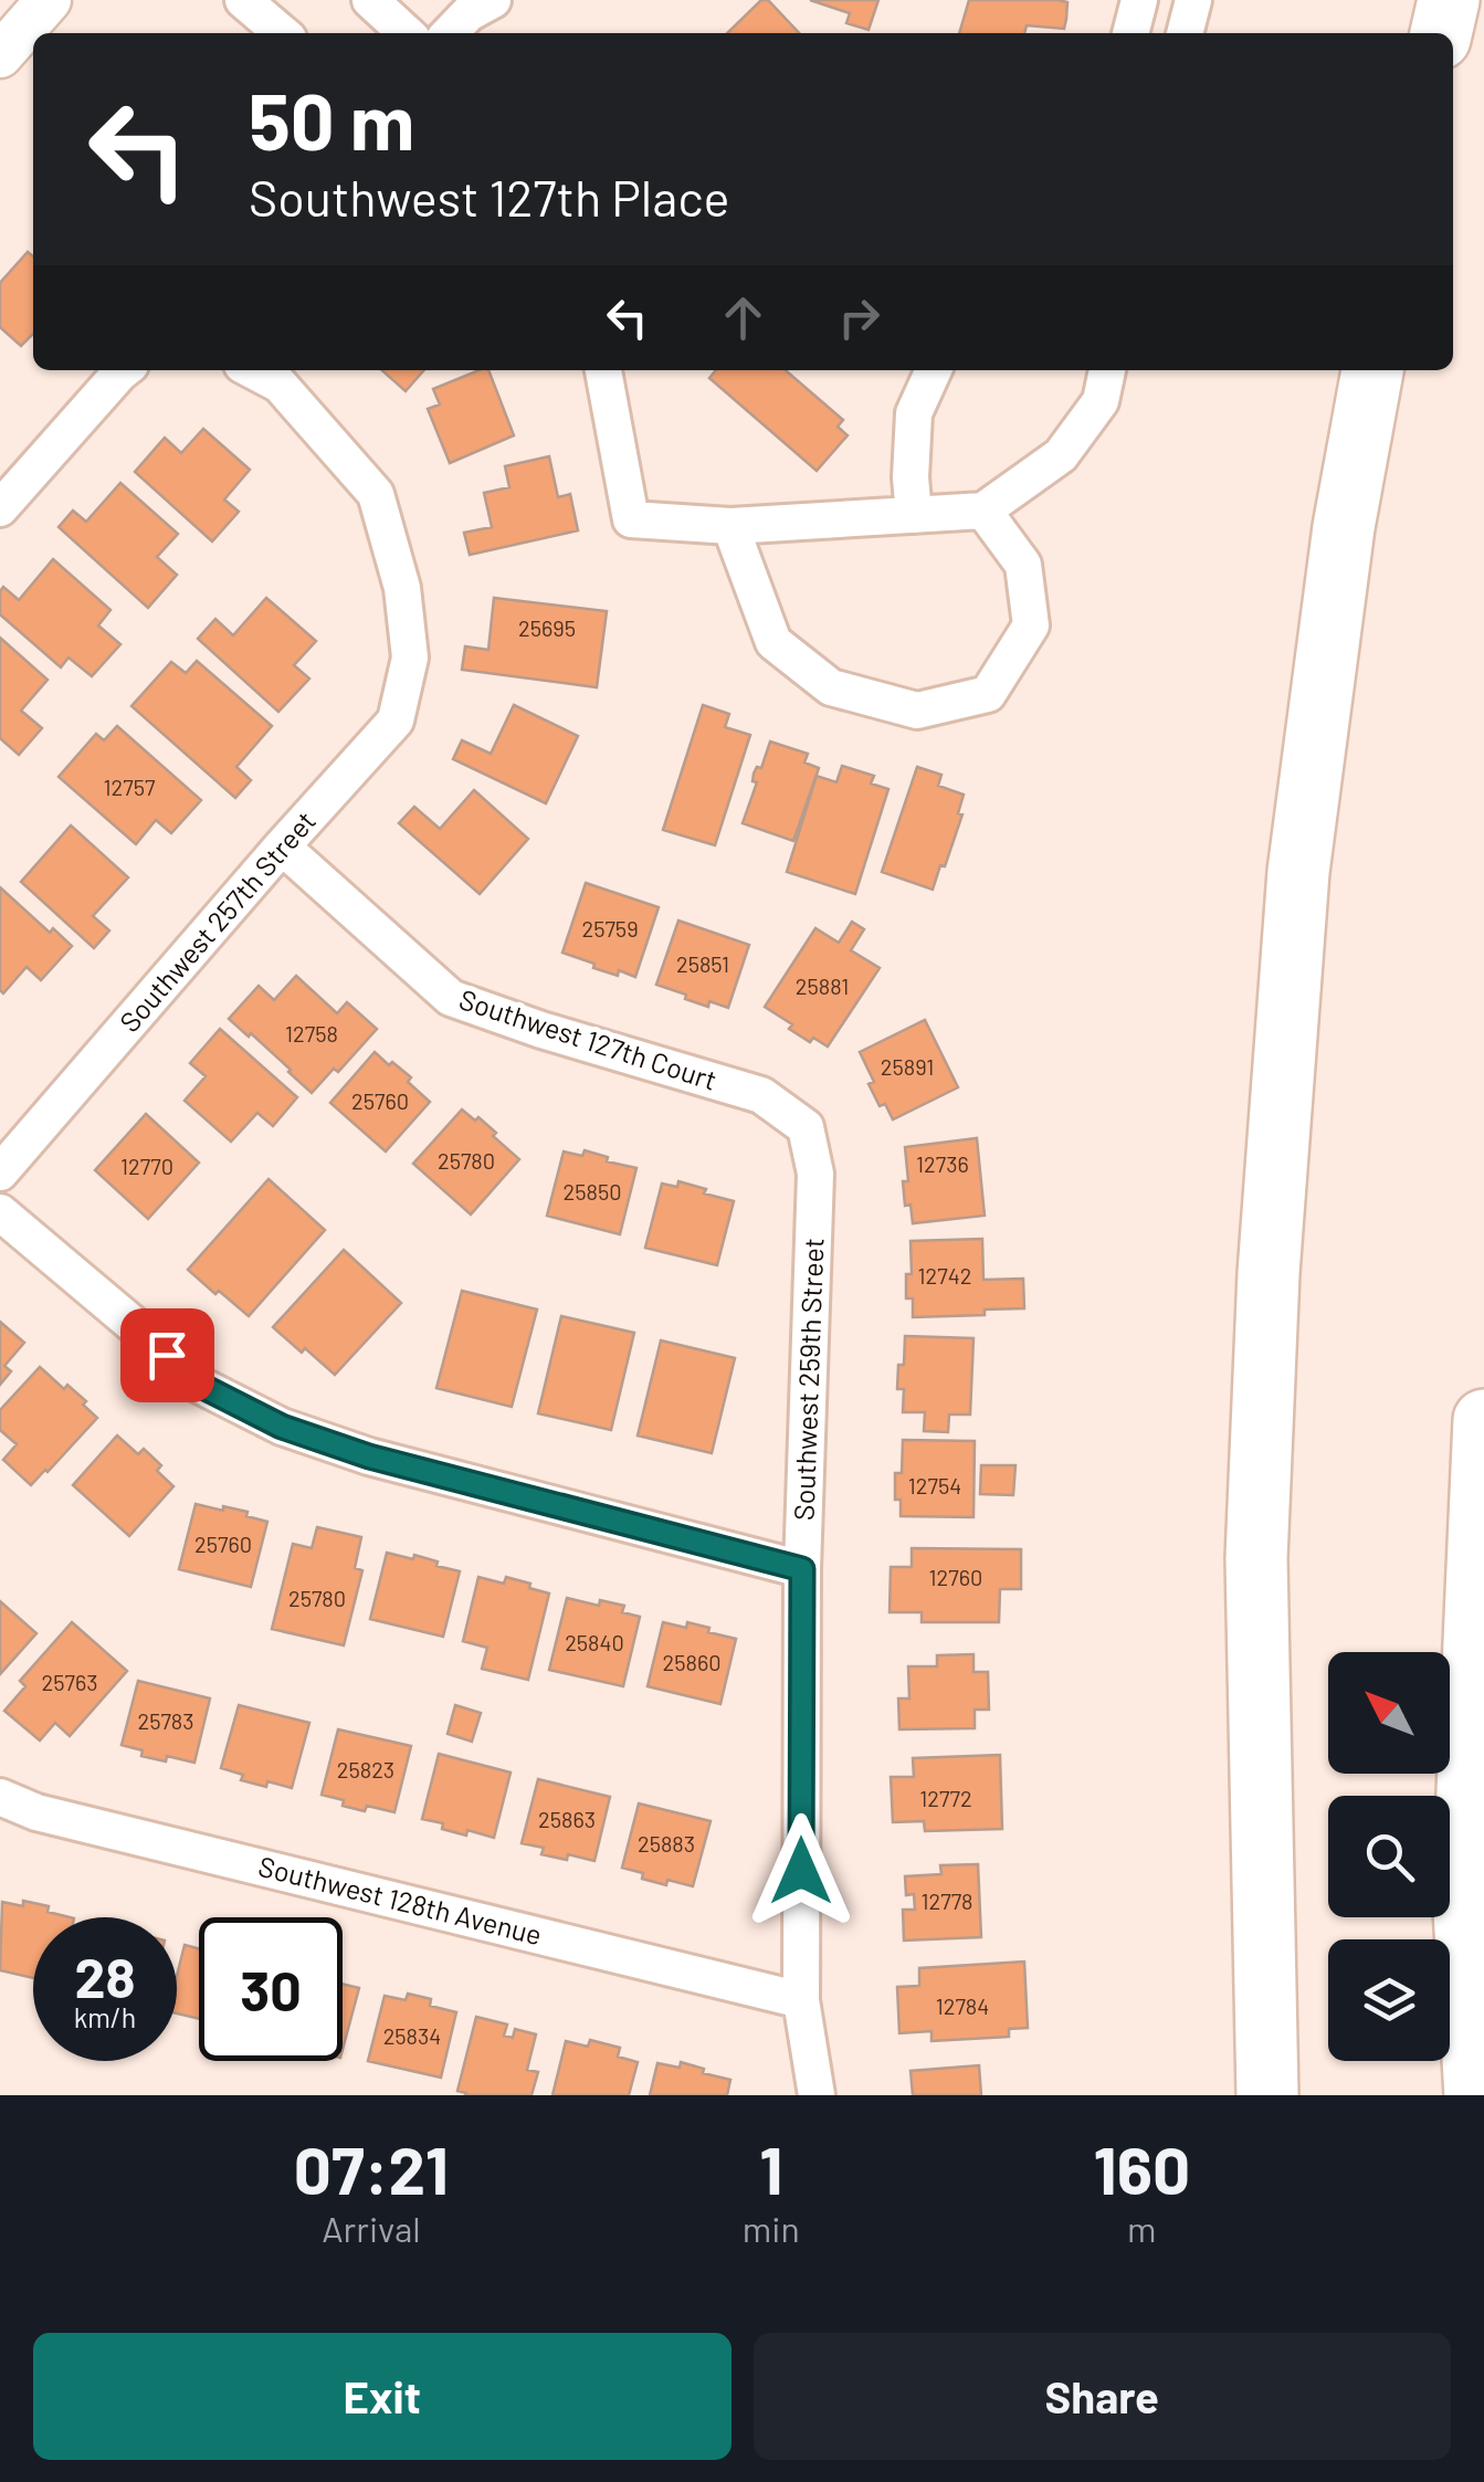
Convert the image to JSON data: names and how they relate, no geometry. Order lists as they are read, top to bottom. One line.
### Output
{"streets":{"street":["Southwest 257th Street","Southwest 127th Court","Southwest 259th Street","Southwest 128th Avenue"]},"crossings":[["Southwest 257th Street","Southwest 127th Court"],["Southwest 127th Court","Southwest 259th Street"],["Southwest 259th Street","Southwest 128th Avenue"]],"house_numbers":["25695","12757","25759","25851","25881","12758","25891","25760","25780","12736","12770","25850","12742","12754","25760","12760","25780","25840","25860","25763","25783","25823","12772","25863","25883","12778","12784","25834"],"north":"top left","page":{"turn":["50 m","Southwest 127th Place"],"speed":"28 km/h","limit":"30","eta":["07:21","Arrival","1","min","160","m"],"buttons":["Exit","Share"]}}
